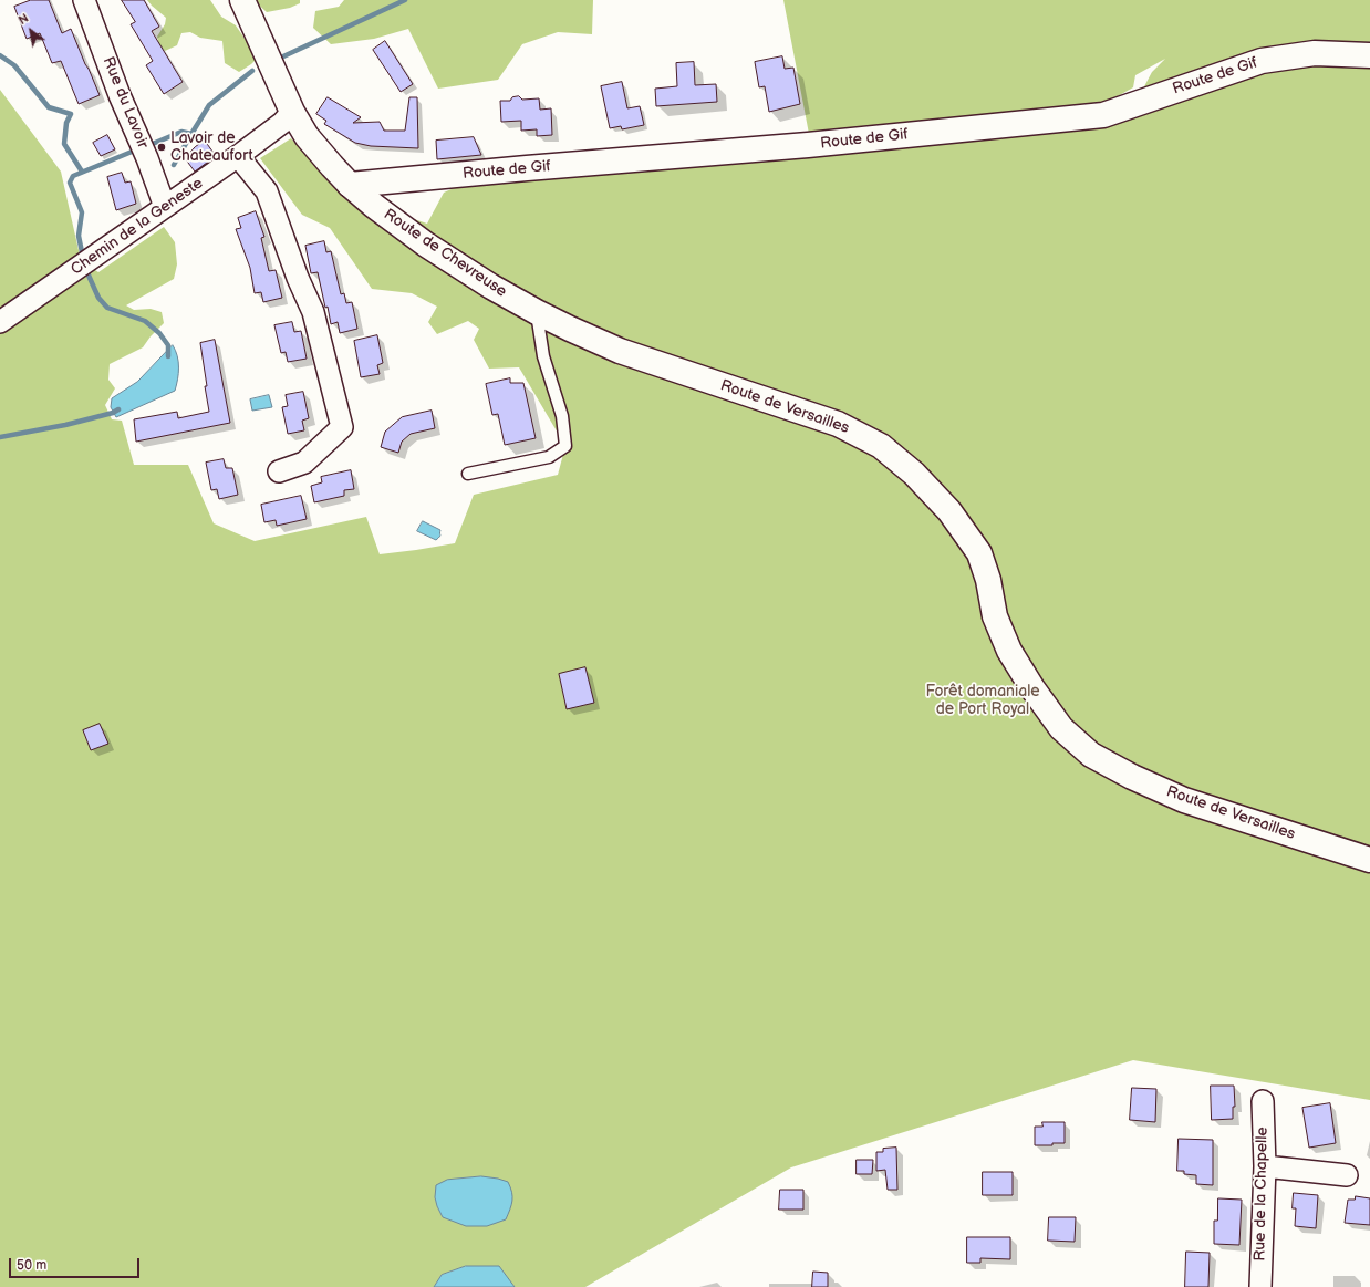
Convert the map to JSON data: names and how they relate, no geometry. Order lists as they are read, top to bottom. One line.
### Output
{"streets":{"main road":["Route de Gif","Route de Chevreuse","Route de Versailles"],"street":["Rue du Lavoir","Chemin de la Geneste","Rue de la Chapelle"]},"crossings":[["Route de Gif","Route de Chevreuse"],["Rue du Lavoir","Chemin de la Geneste"],["Chemin de la Geneste","Route de Chevreuse"],["Route de Chevreuse","Route de Versailles"]],"parks":["Forêt domaniale de Port Royal"],"places":["Lavoir de Chateaufort"],"scale_bar":"50 m","north":"top left"}
